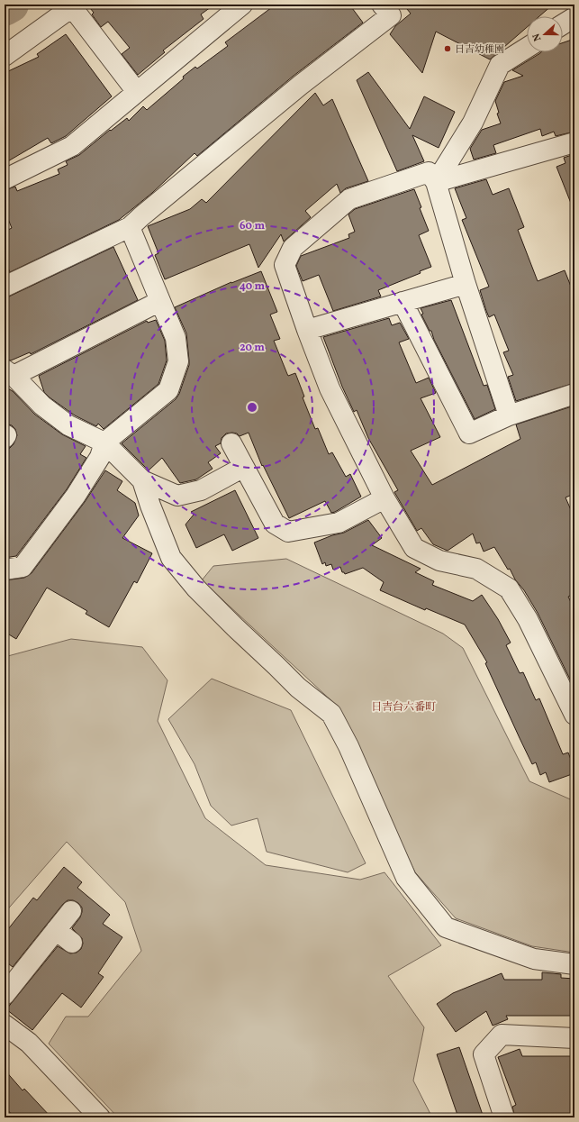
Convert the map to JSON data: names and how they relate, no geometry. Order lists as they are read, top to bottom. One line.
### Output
{"districts":["日吉台六番町"],"places":["日吉幼稚園"],"north":"left","rings":["60 m","40 m","20 m"]}
